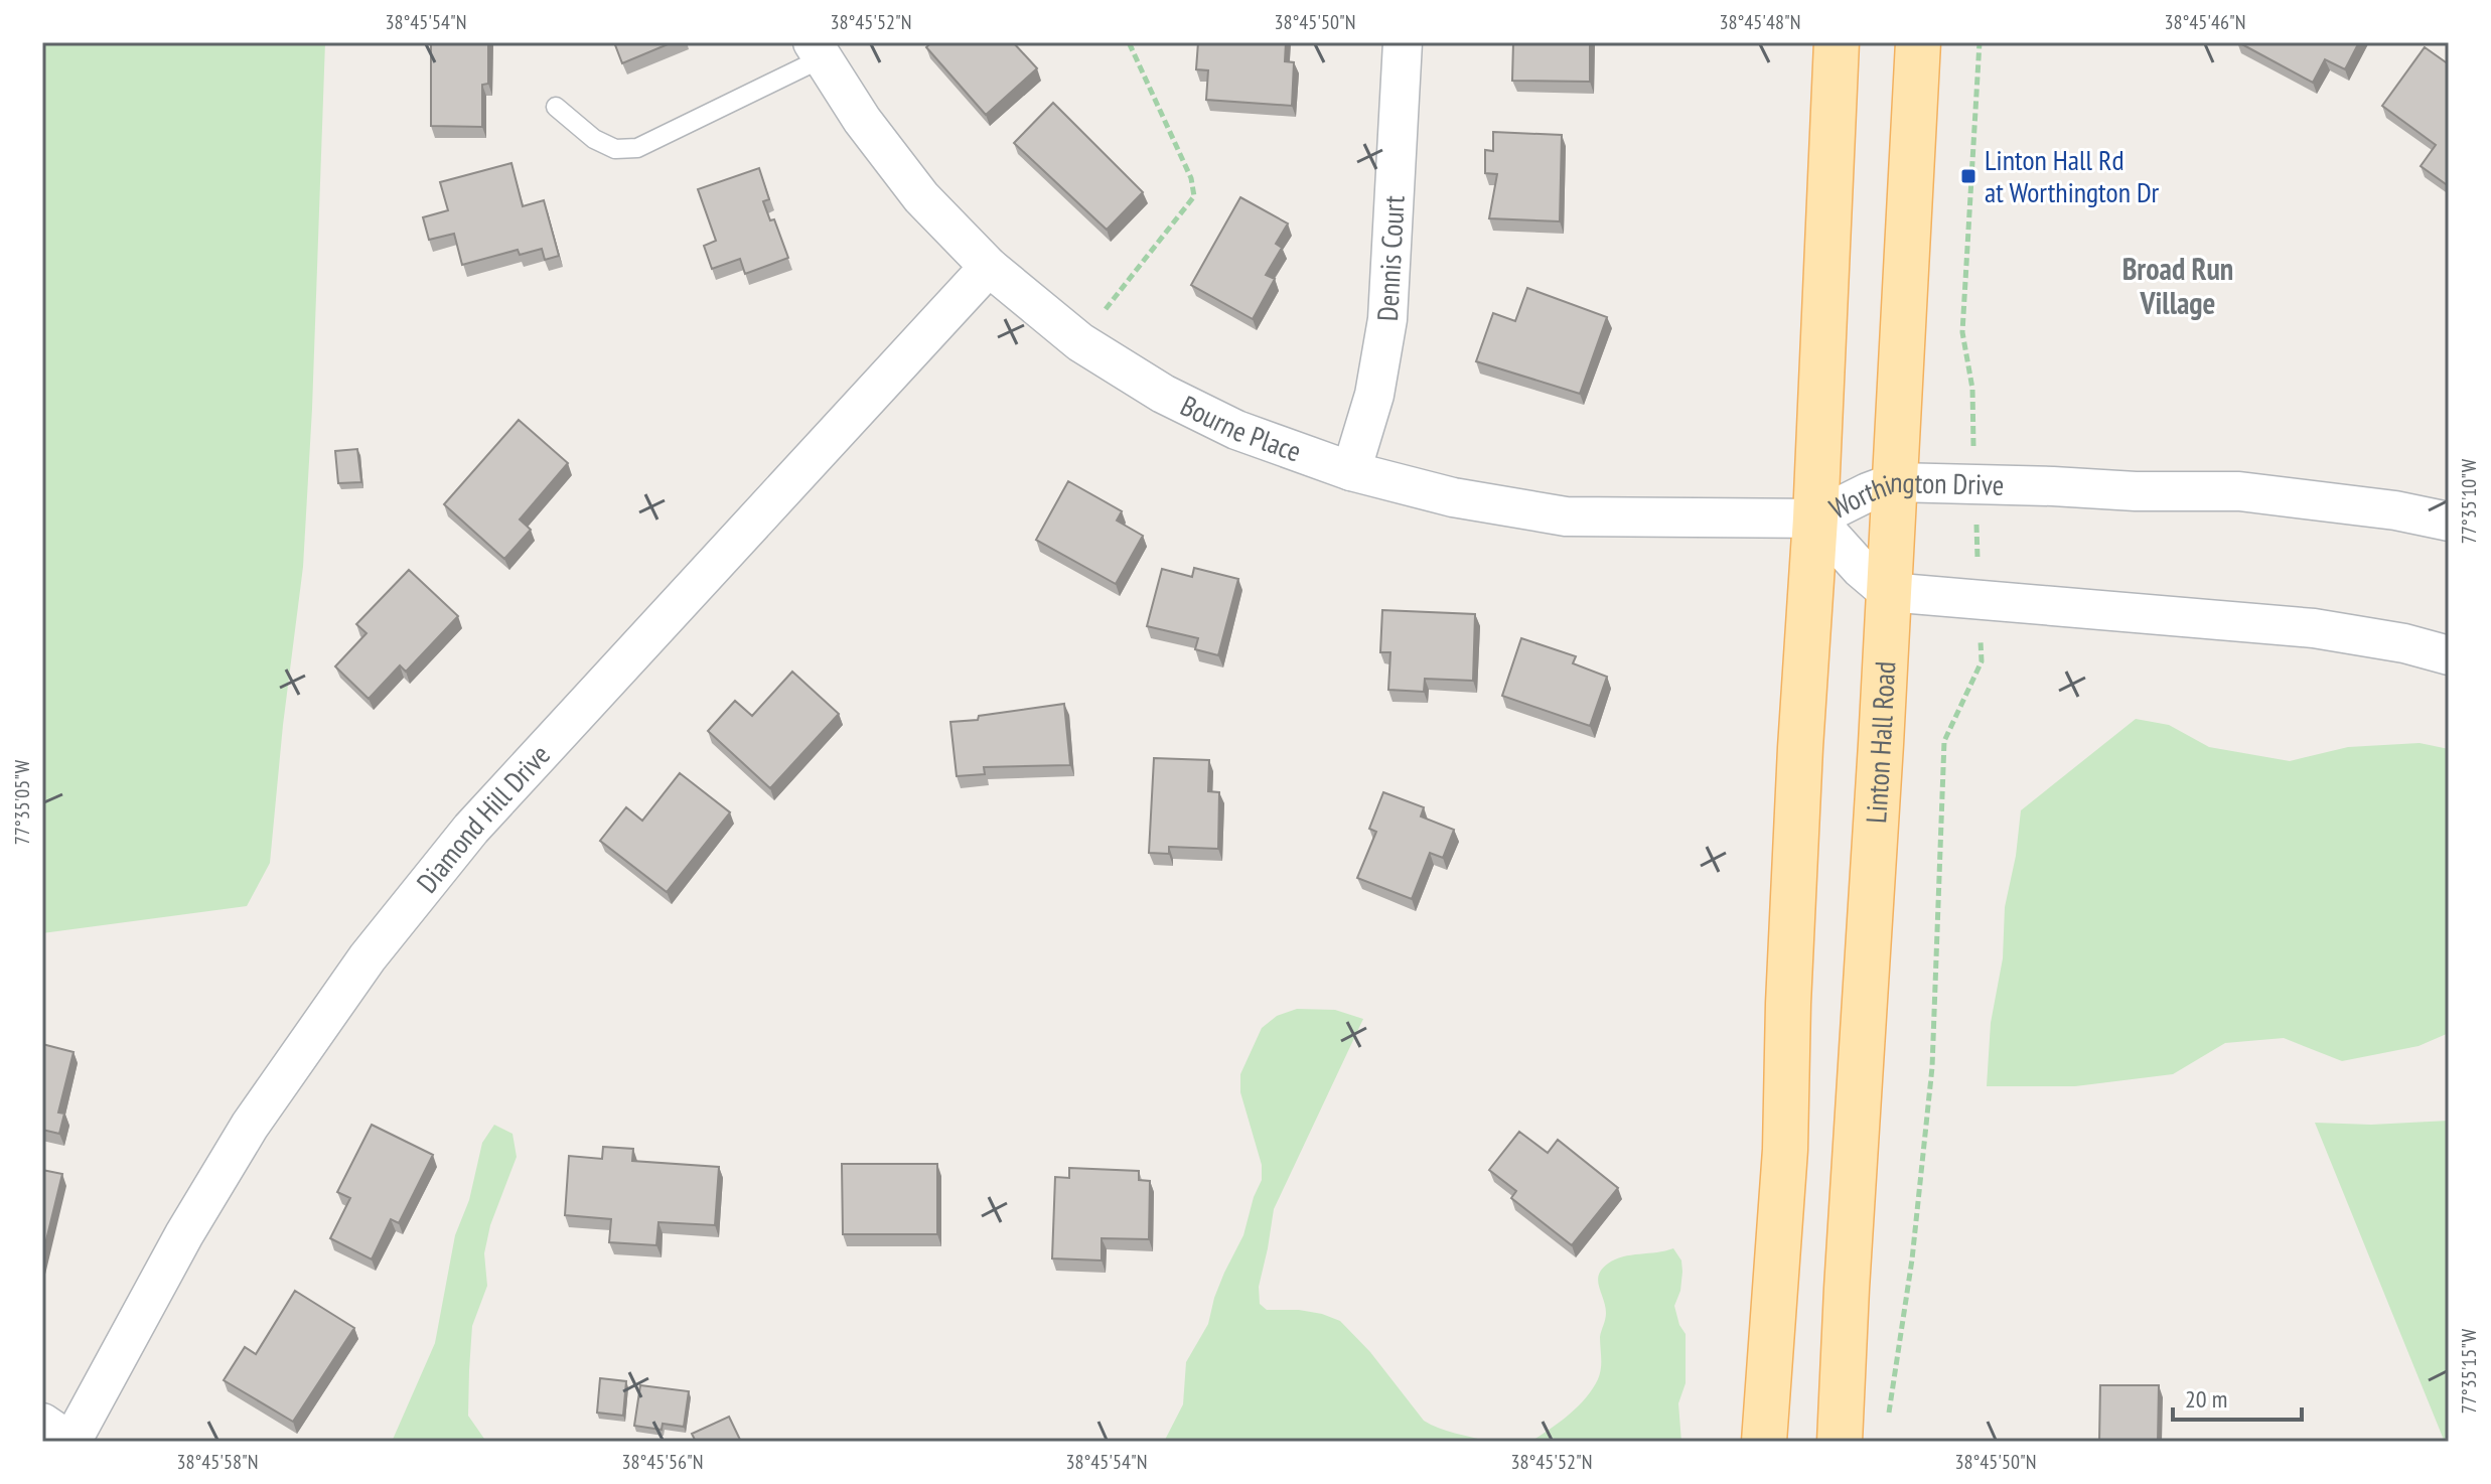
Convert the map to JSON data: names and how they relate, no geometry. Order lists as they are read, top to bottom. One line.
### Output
{"streets":{"main road":["Linton Hall Road"],"street":["Dennis Court","Bourne Place","Worthington Drive","Diamond Hill Drive"]},"crossings":[["Dennis Court","Bourne Place"],["Bourne Place","Worthington Drive"],["Bourne Place","Diamond Hill Drive"],["Worthington Drive","Linton Hall Road"]],"districts":["Broad Run Village"],"places":{"transit":["Linton Hall Rd at Worthington Dr"]},"scale_bar":"20 m","coordinates":["38°45'54\"N","38°45'52\"N","38°45'50\"N","38°45'48\"N","38°45'46\"N","77°35'10\"W","77°35'05\"W","77°35'15\"W","38°45'58\"N","38°45'56\"N"]}
